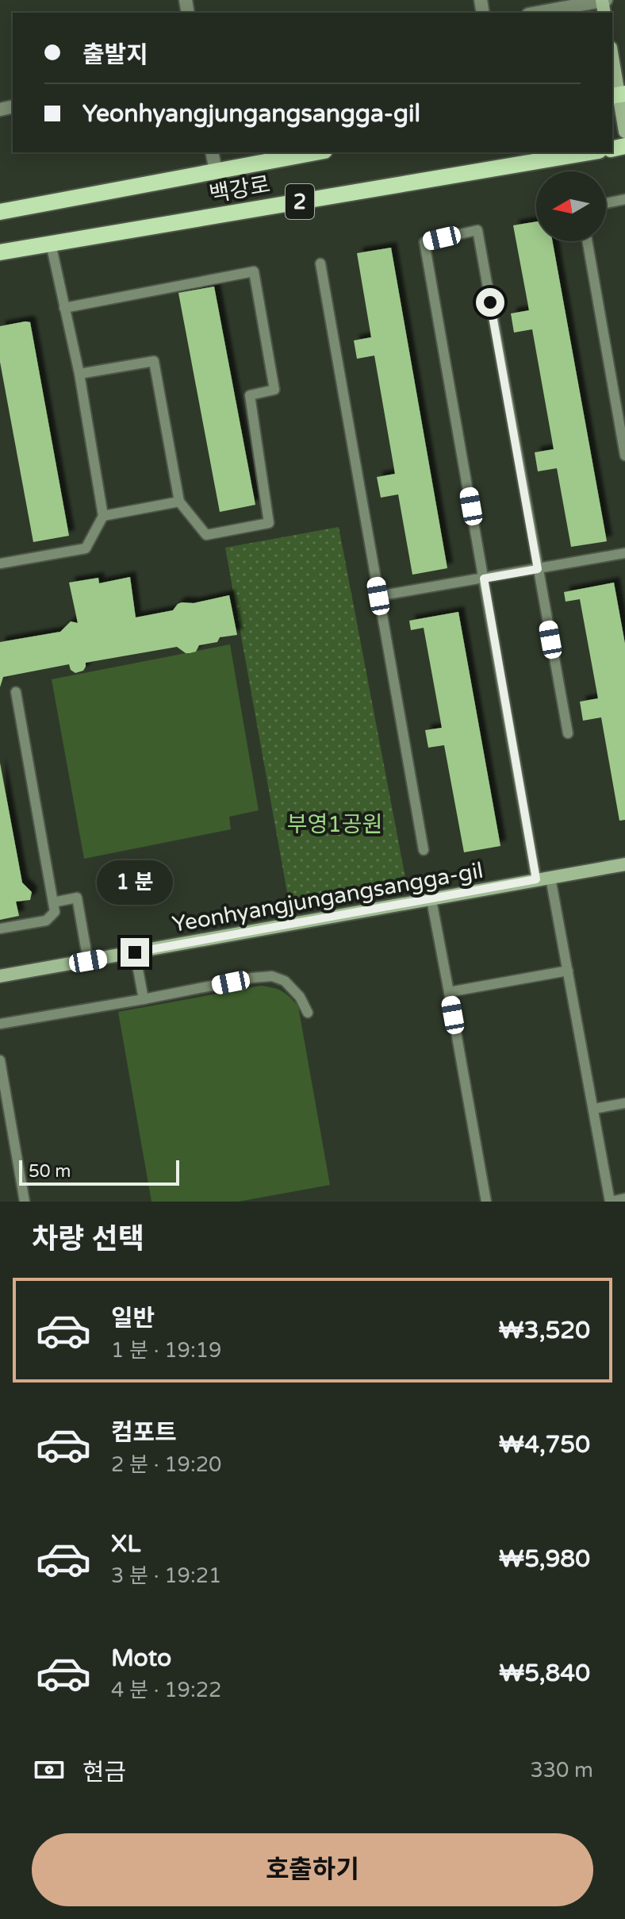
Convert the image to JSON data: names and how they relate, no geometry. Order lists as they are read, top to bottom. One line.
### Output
{"streets":{"main road":["백강로","2"],"street":["Yeonhyangjungangsangga-gil"]},"parks":["부영1공원"],"scale_bar":"50 m","north":"left","page":{"banner":["출발지","Yeonhyangjungangsangga-gil"],"bubble":"1 분","scale":"50 m","heading":"차량 선택","list":[{"name":"일반","note":"1 분 · 19:19","value":"₩3,520"},{"name":"컴포트","note":"2 분 · 19:20","value":"₩4,750"},{"name":"XL","note":"3 분 · 19:21","value":"₩5,980"},{"name":"Moto","note":"4 분 · 19:22","value":"₩5,840"}],"pay":["현금","330 m"],"buttons":"호출하기"}}
